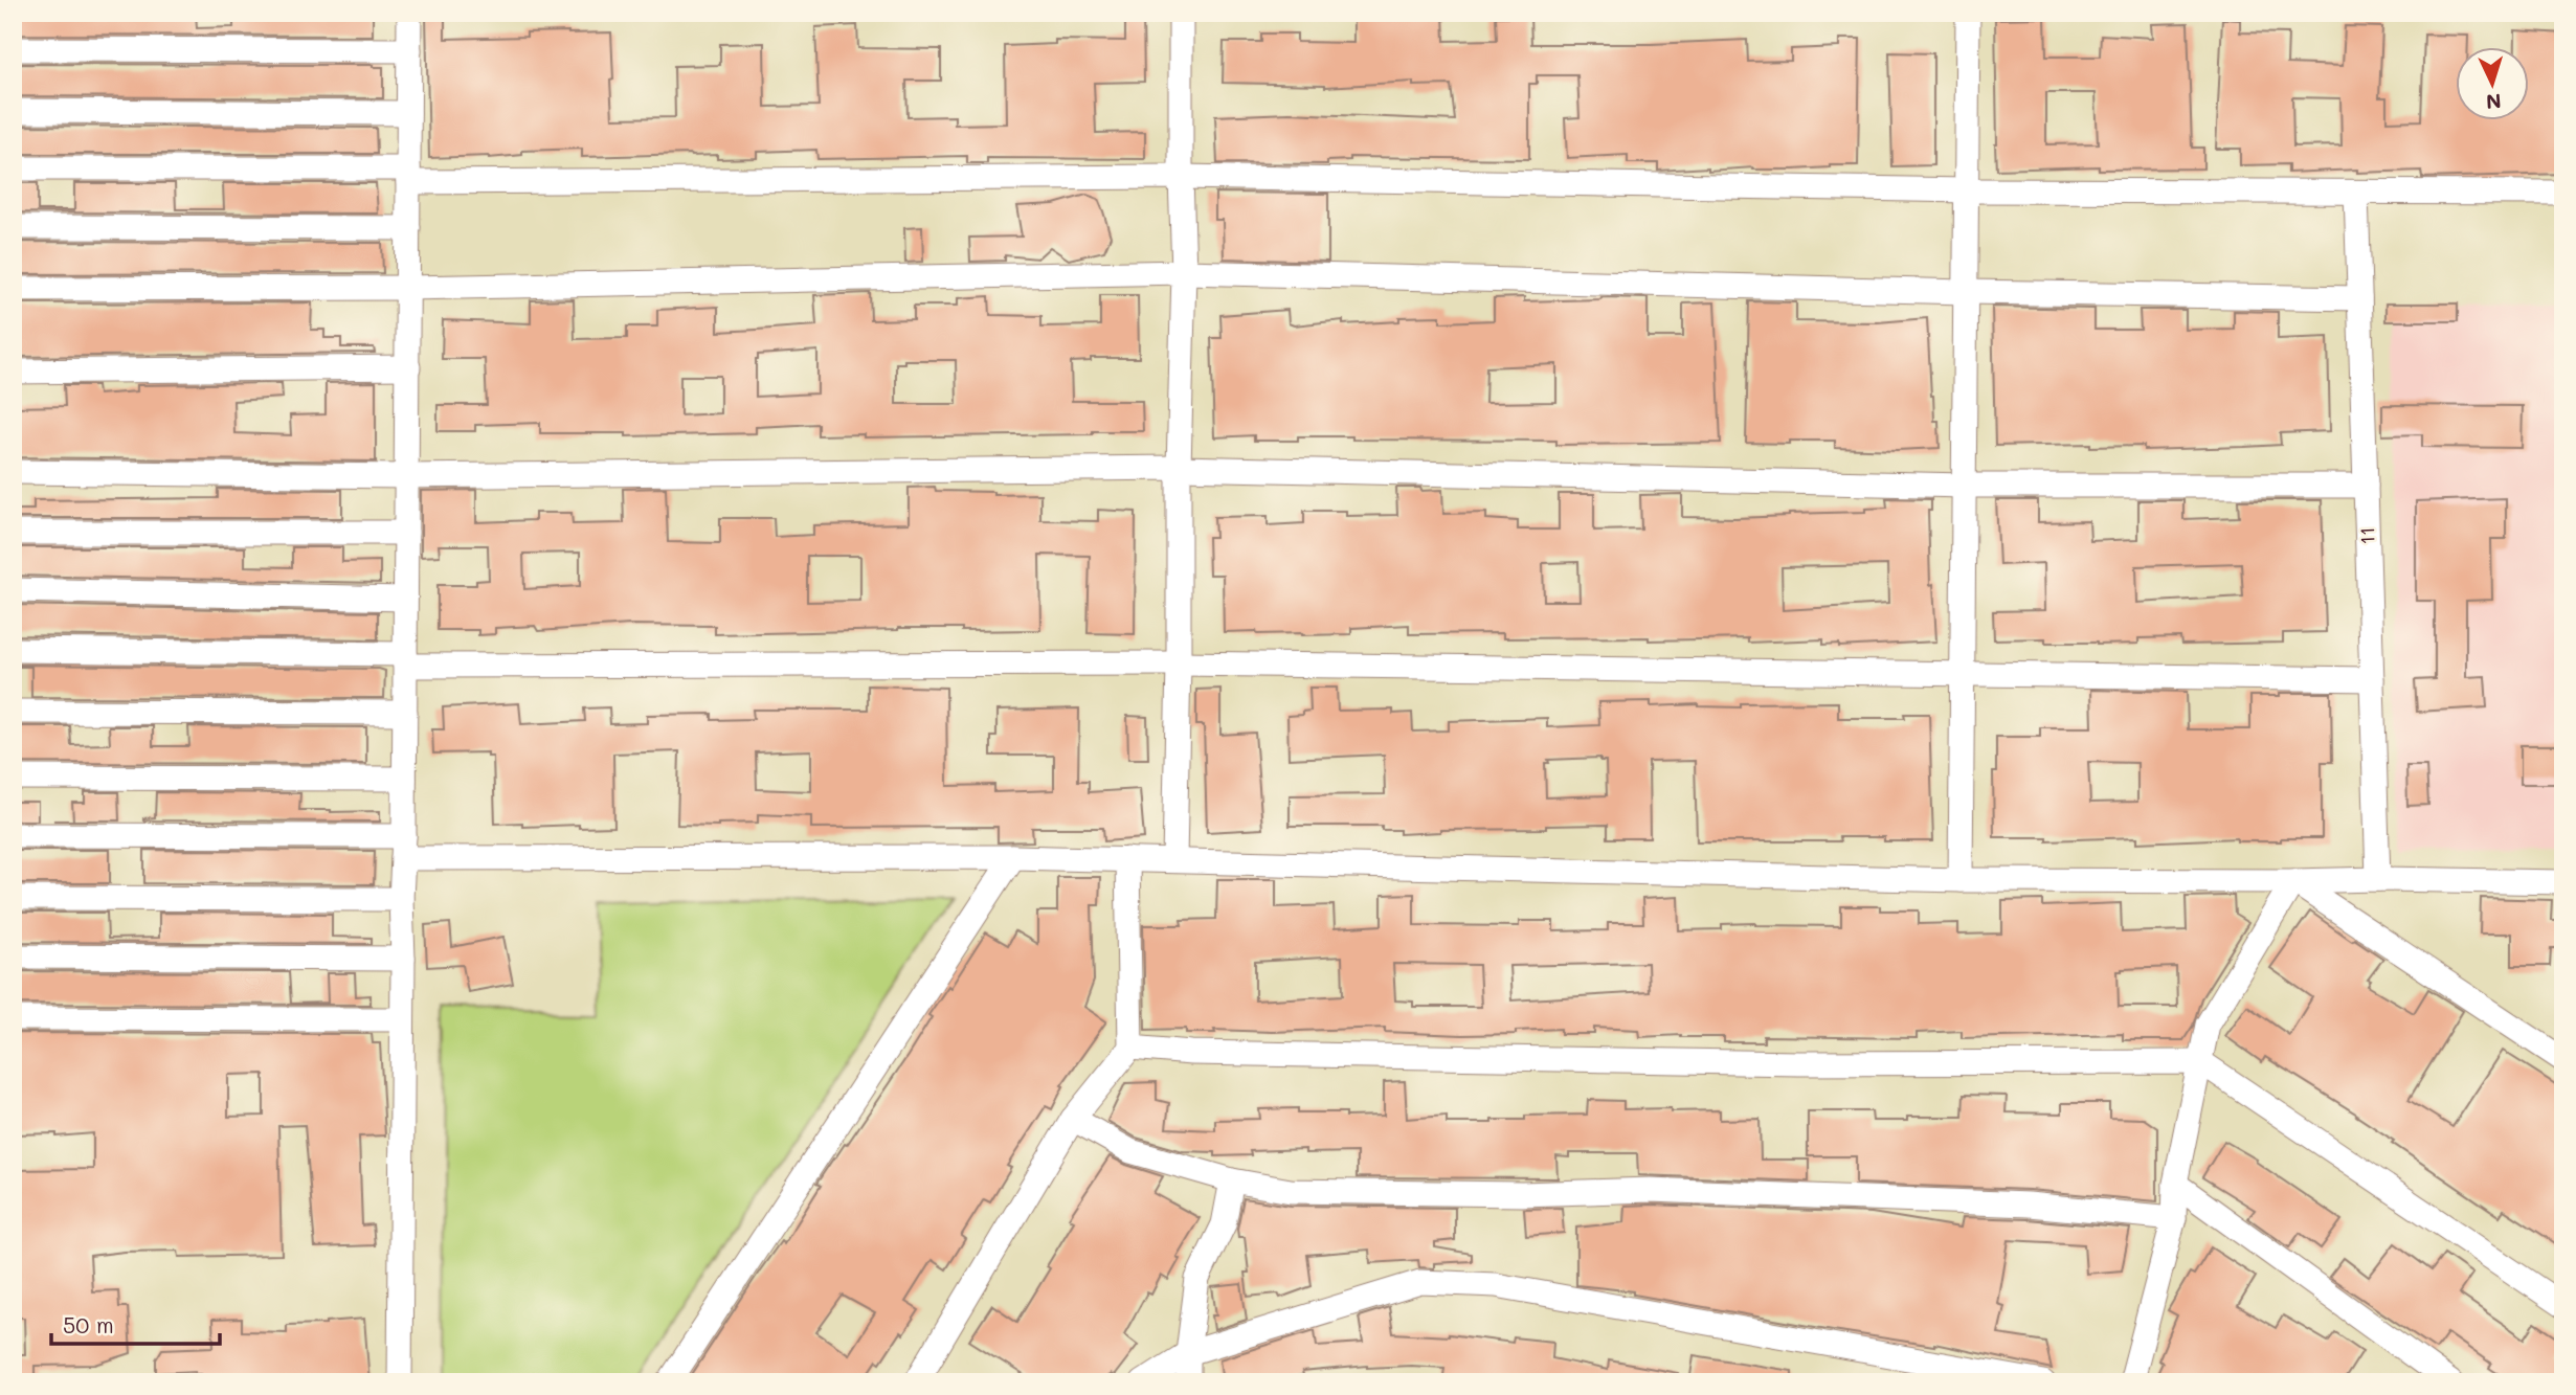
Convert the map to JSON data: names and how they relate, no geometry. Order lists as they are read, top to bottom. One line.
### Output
{"streets":{"street":["11"]},"scale_bar":"50 m","north":"bottom"}
